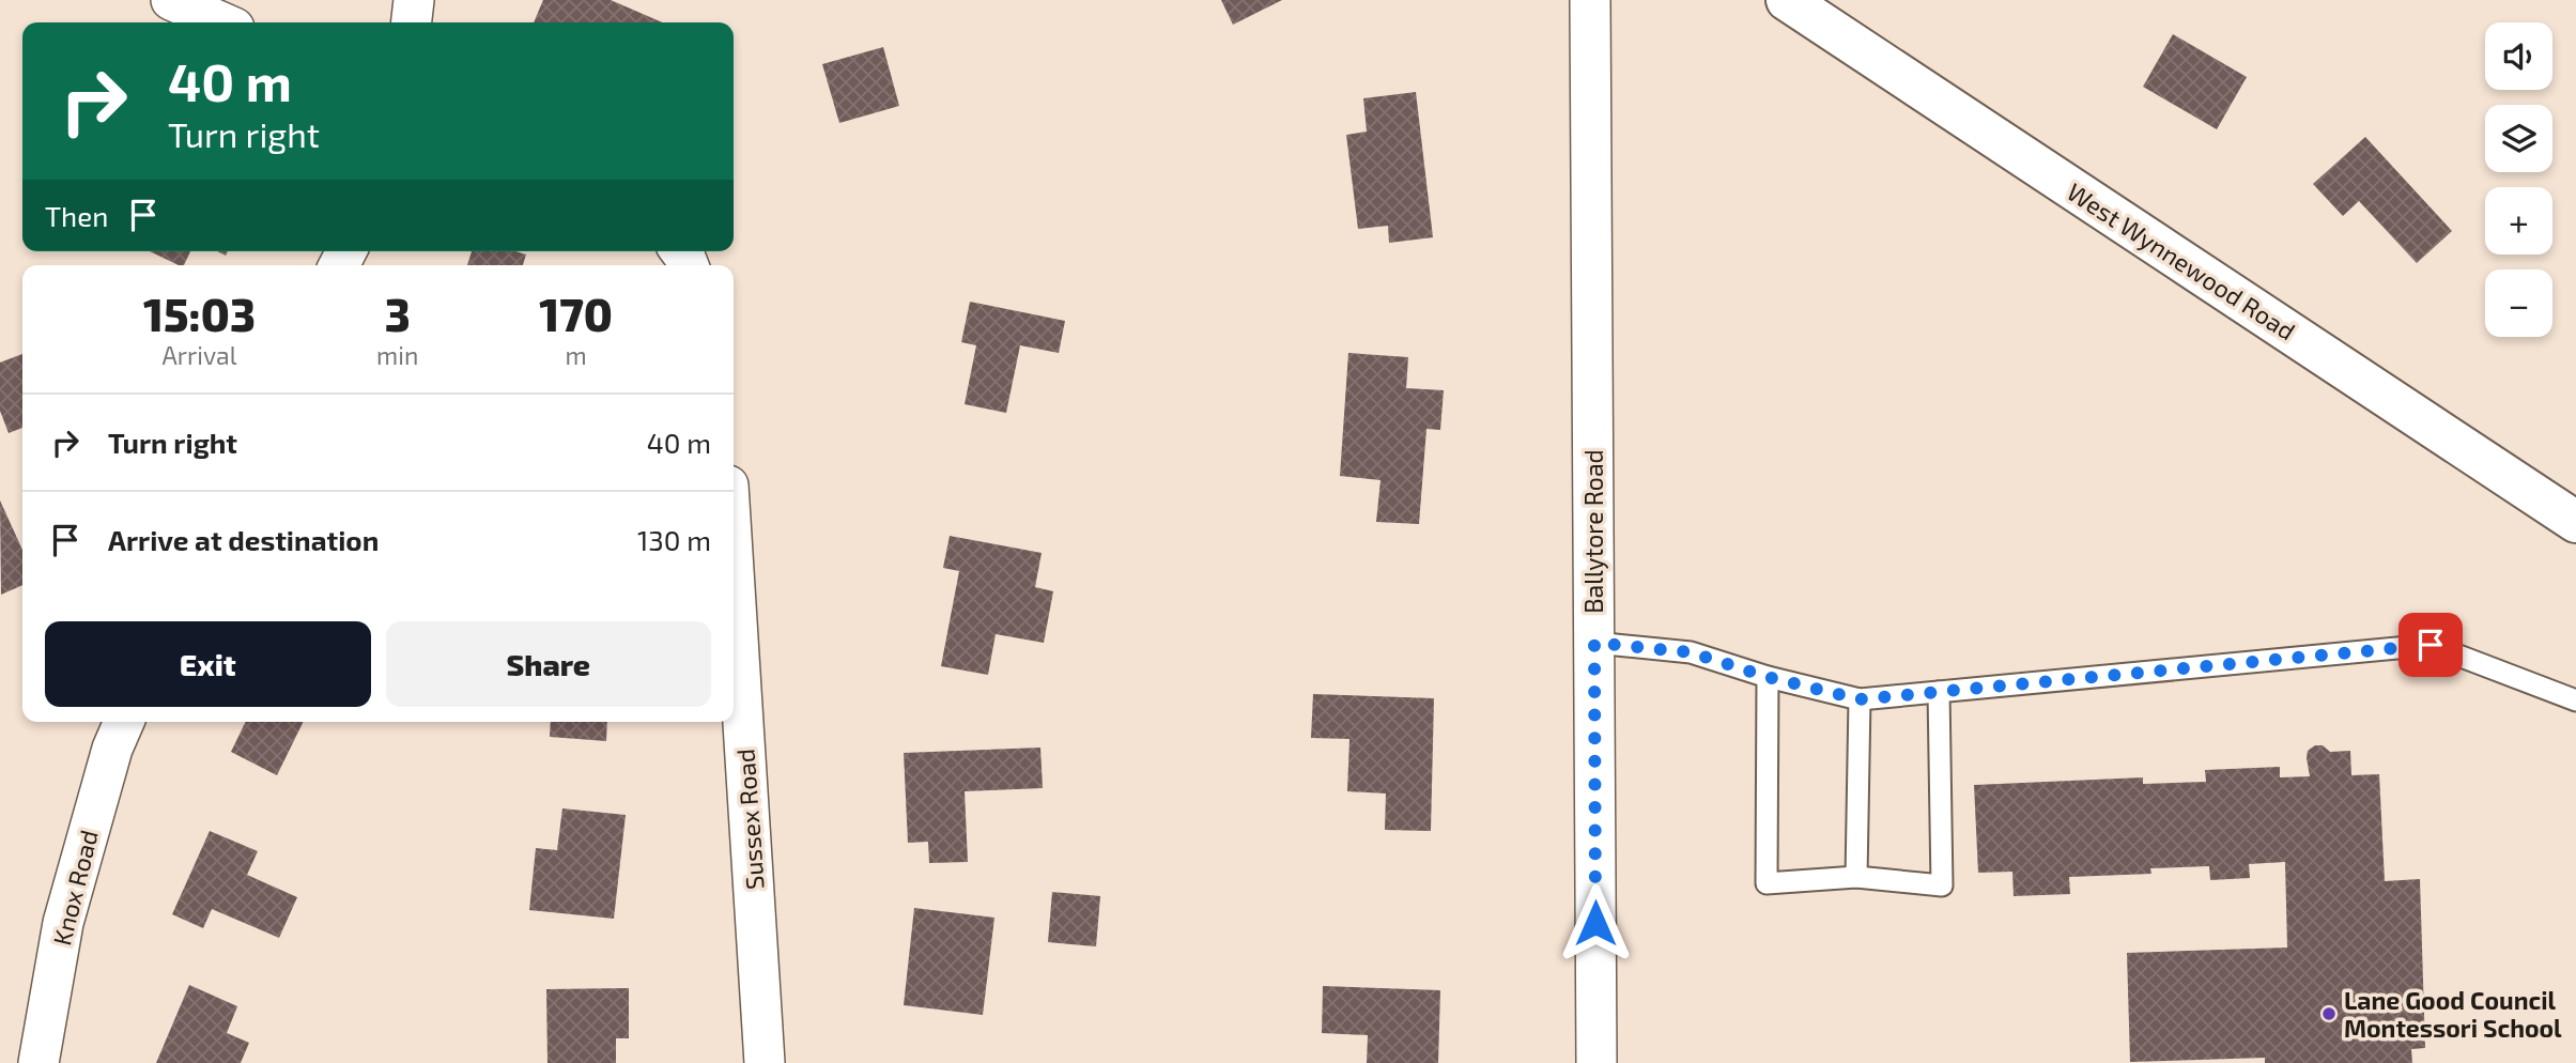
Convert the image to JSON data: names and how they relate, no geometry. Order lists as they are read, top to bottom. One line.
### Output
{"streets":{"main road":["West Wynnewood Road"],"street":["Ballytore Road","Sussex Road","Knox Road"]},"places":["Lane Good Council Montessori School"],"page":{"map_buttons":["+","−"],"turn":["40 m","Turn right"],"then":"Then","eta":["15:03","Arrival","3","min","170","m"],"list":[{"name":"Turn right","value":"40 m"},{"name":"Arrive at destination","value":"130 m"}],"buttons":["Exit","Share"]}}
